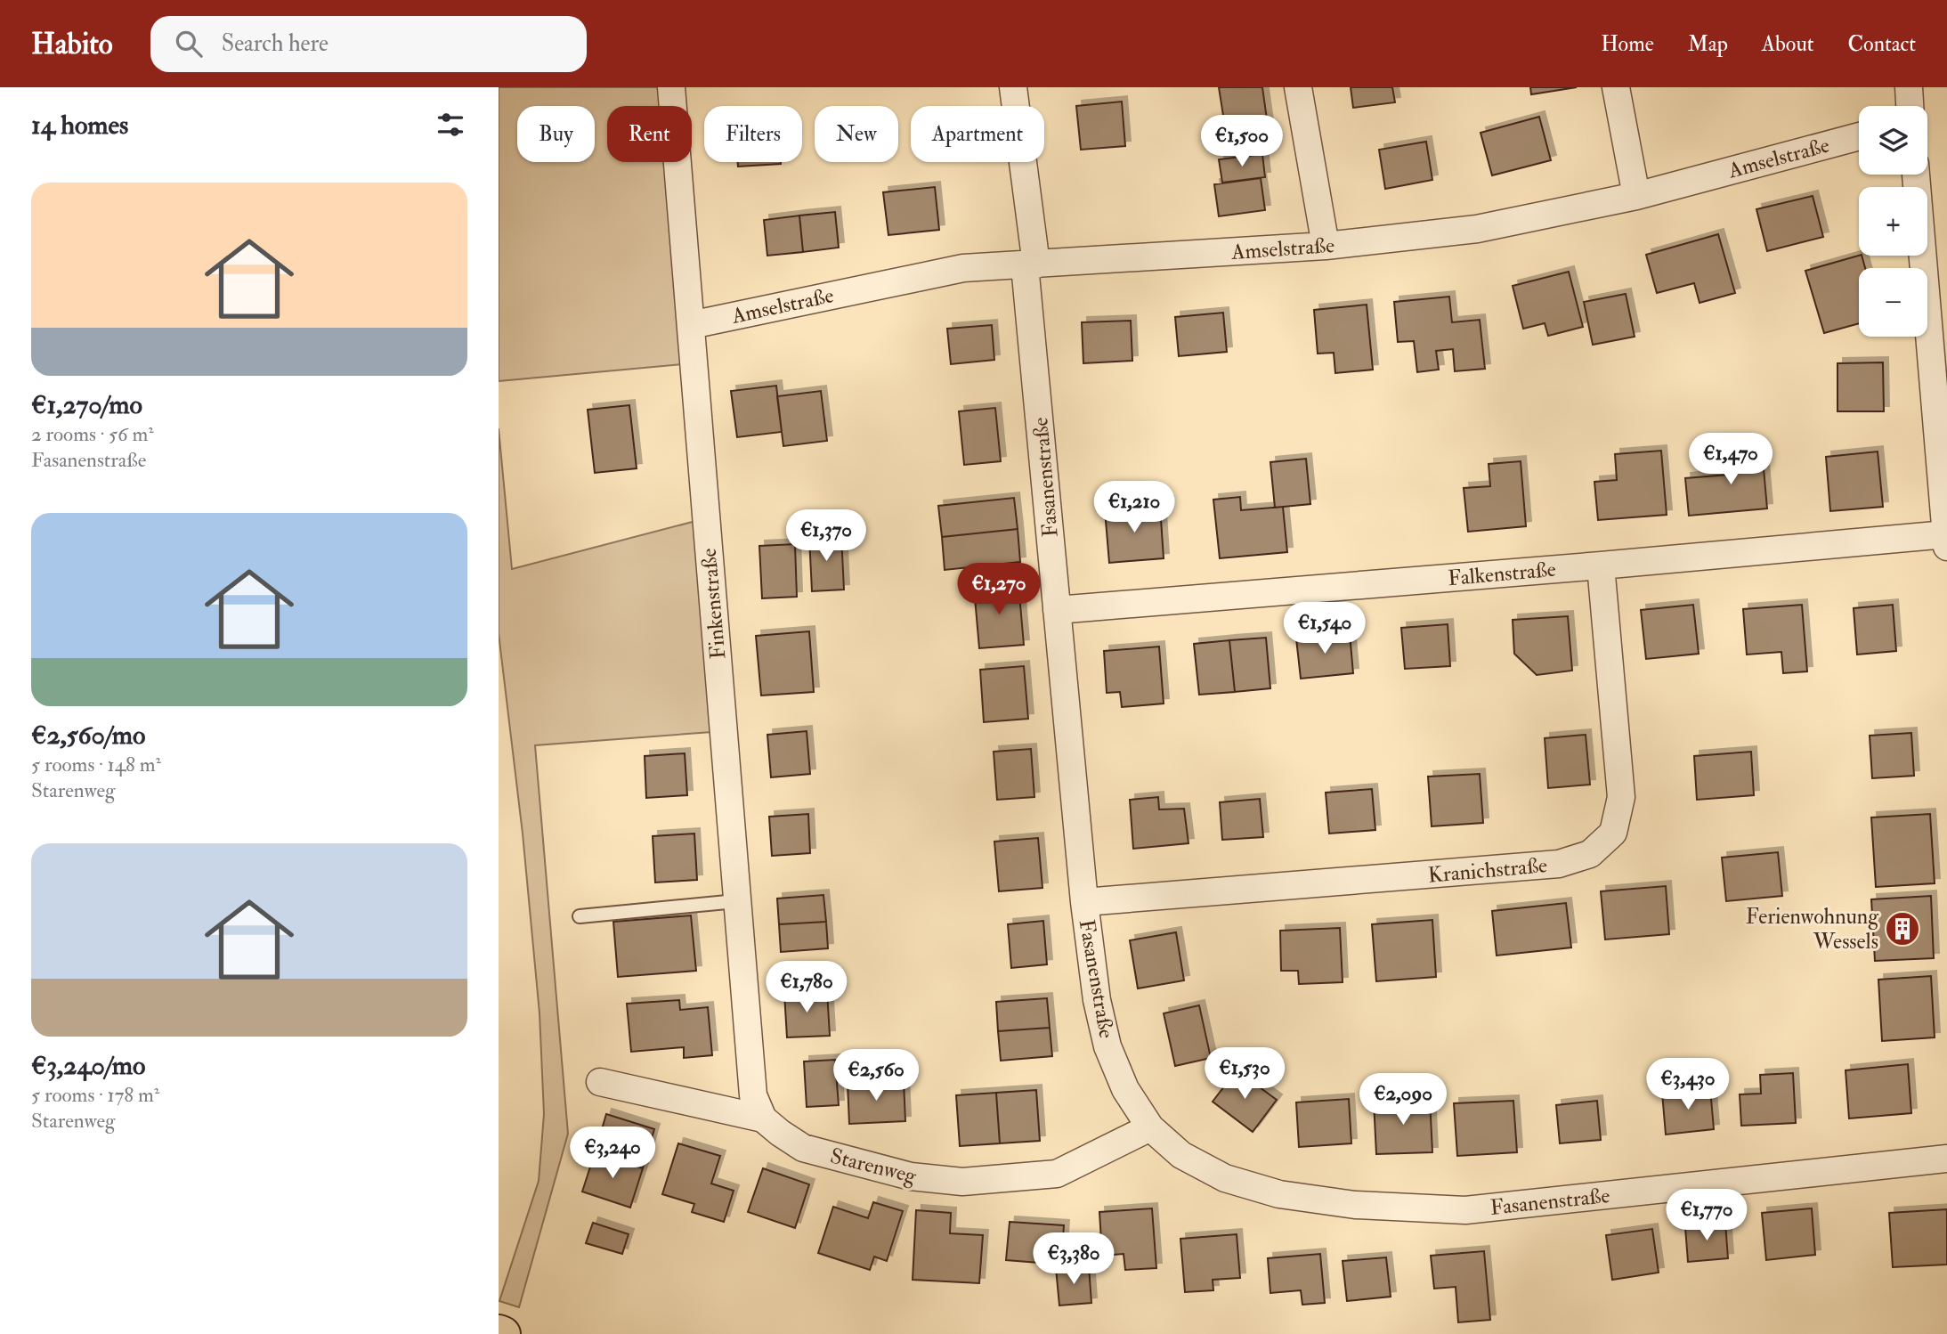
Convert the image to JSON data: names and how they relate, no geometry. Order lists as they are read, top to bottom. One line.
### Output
{"streets":{"street":["Amselstraße","Fasanenstraße","Falkenstraße","Finkenstraße","Kranichstraße","Starenweg"]},"crossings":[["Amselstraße","Fasanenstraße"],["Amselstraße","Finkenstraße"],["Fasanenstraße","Falkenstraße"],["Fasanenstraße","Kranichstraße"],["Fasanenstraße","Starenweg"],["Falkenstraße","Kranichstraße"],["Finkenstraße","Starenweg"]],"places":{"building":["Ferienwohnung Wessels"]},"page":{"header":"Habito","search":"Search here","nav":["Home","Map","About","Contact"],"heading":"14 homes","map_buttons":["+","−"],"chip":["Buy","Rent","Filters","New","Apartment"],"price":["€1,500","€1,470","€1,210","€1,370","€1,270","€1,540","€1,780","€1,530","€2,560","€3,430","€2,090","€3,240","€1,770","€3,380"],"list":[{"name":"€1,270/mo","note":"2 rooms · 56 m² · Fasanenstraße"},{"name":"€2,560/mo","note":"5 rooms · 148 m² · Starenweg"},{"name":"€3,240/mo","note":"5 rooms · 178 m² · Starenweg"}]}}
